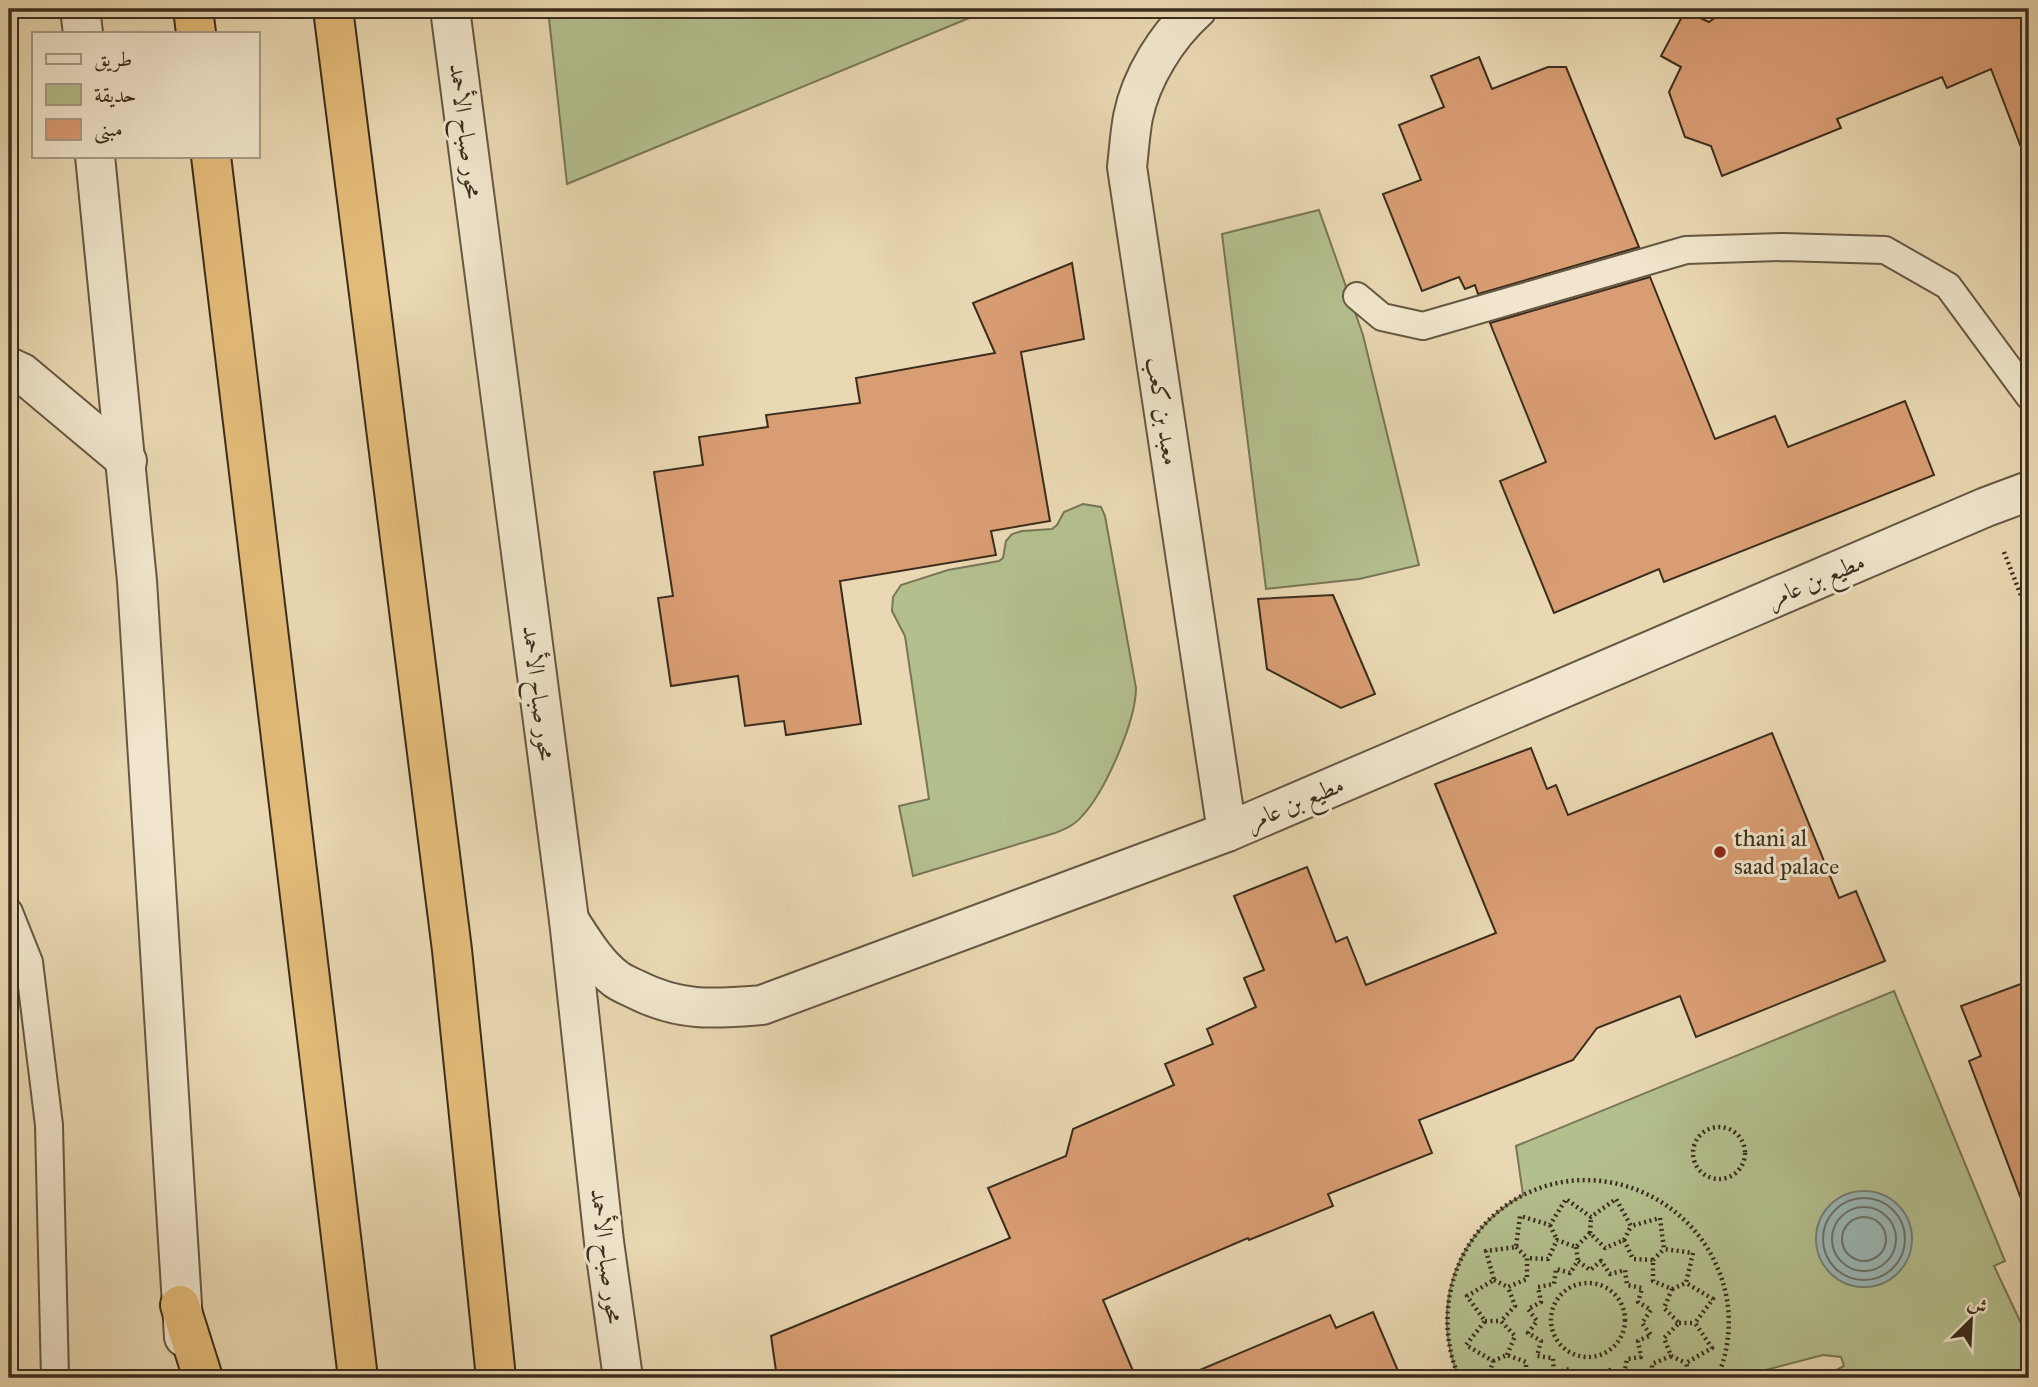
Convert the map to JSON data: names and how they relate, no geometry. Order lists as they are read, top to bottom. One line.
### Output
{"streets":{"street":["محور صباح الأحمد","معبد بن كعب","مطيع بن عامر"]},"crossings":[["محور صباح الأحمد","مطيع بن عامر"],["معبد بن كعب","مطيع بن عامر"]],"places":["thani al saad palace"],"legend":["طريق","حديقة","مبنى"],"north":"top right"}
